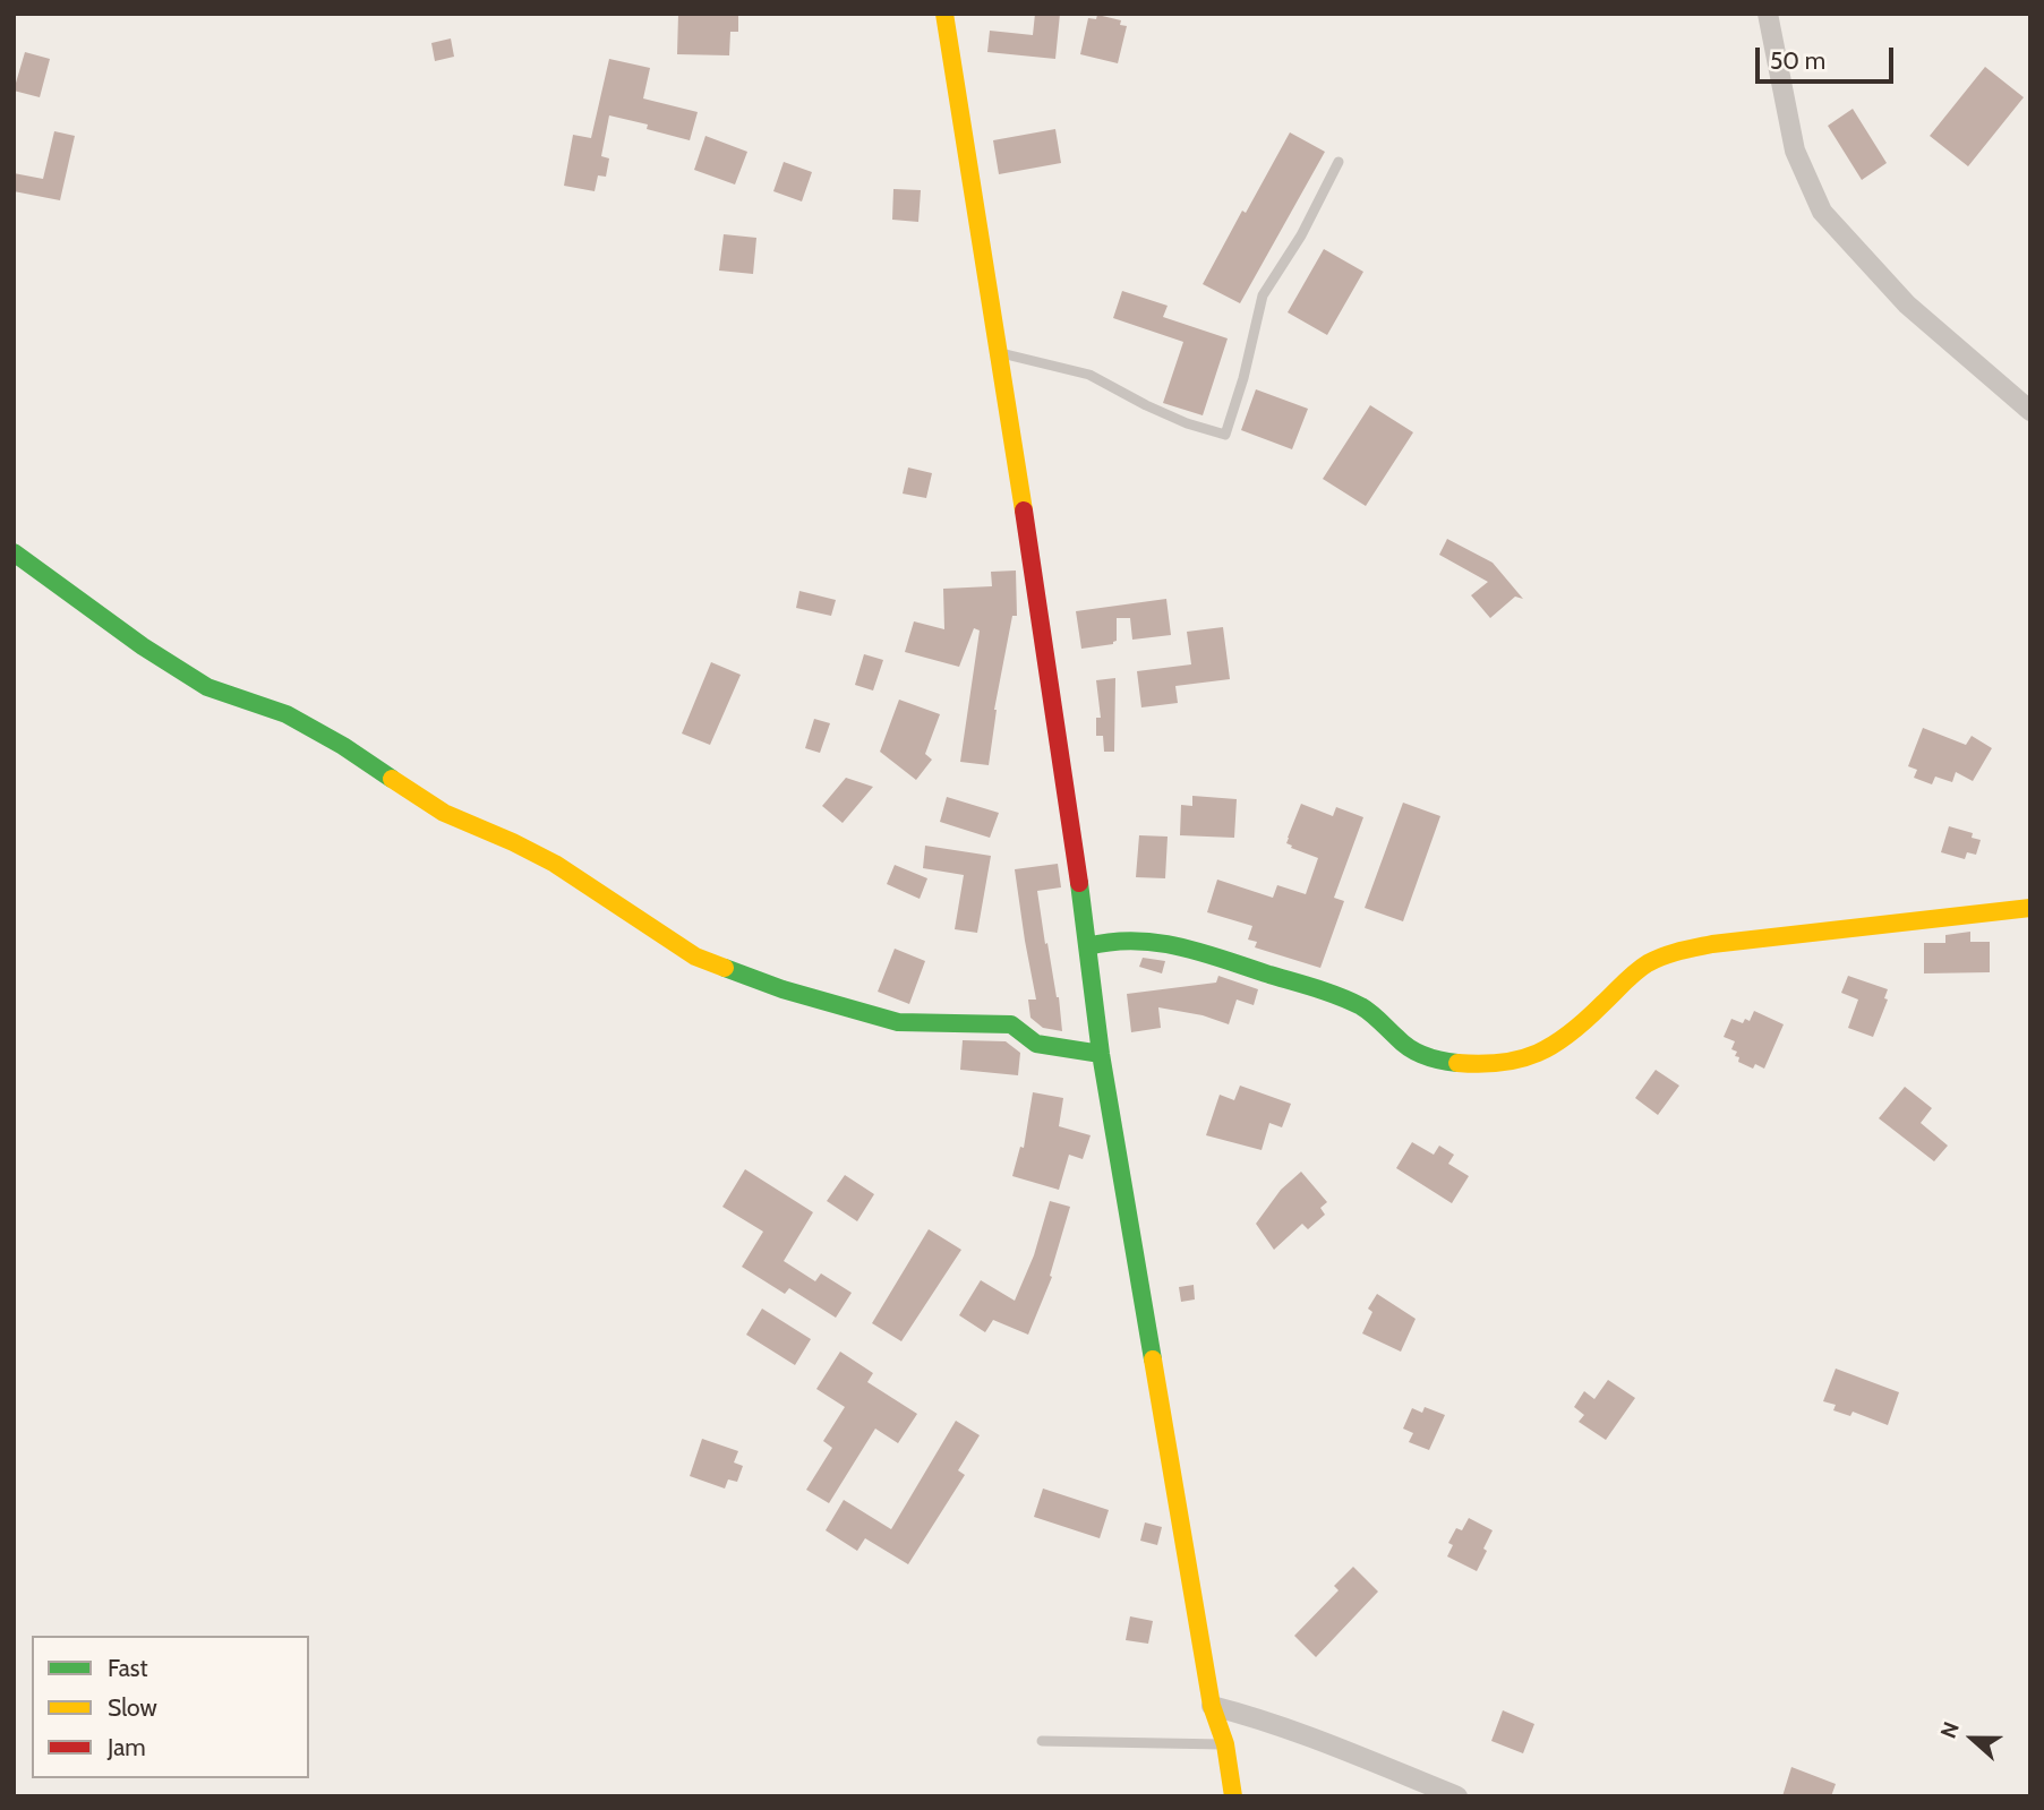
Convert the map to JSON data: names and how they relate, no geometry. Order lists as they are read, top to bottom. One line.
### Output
{"legend":["Fast","Slow","Jam"],"scale_bar":"50 m","north":"left"}
